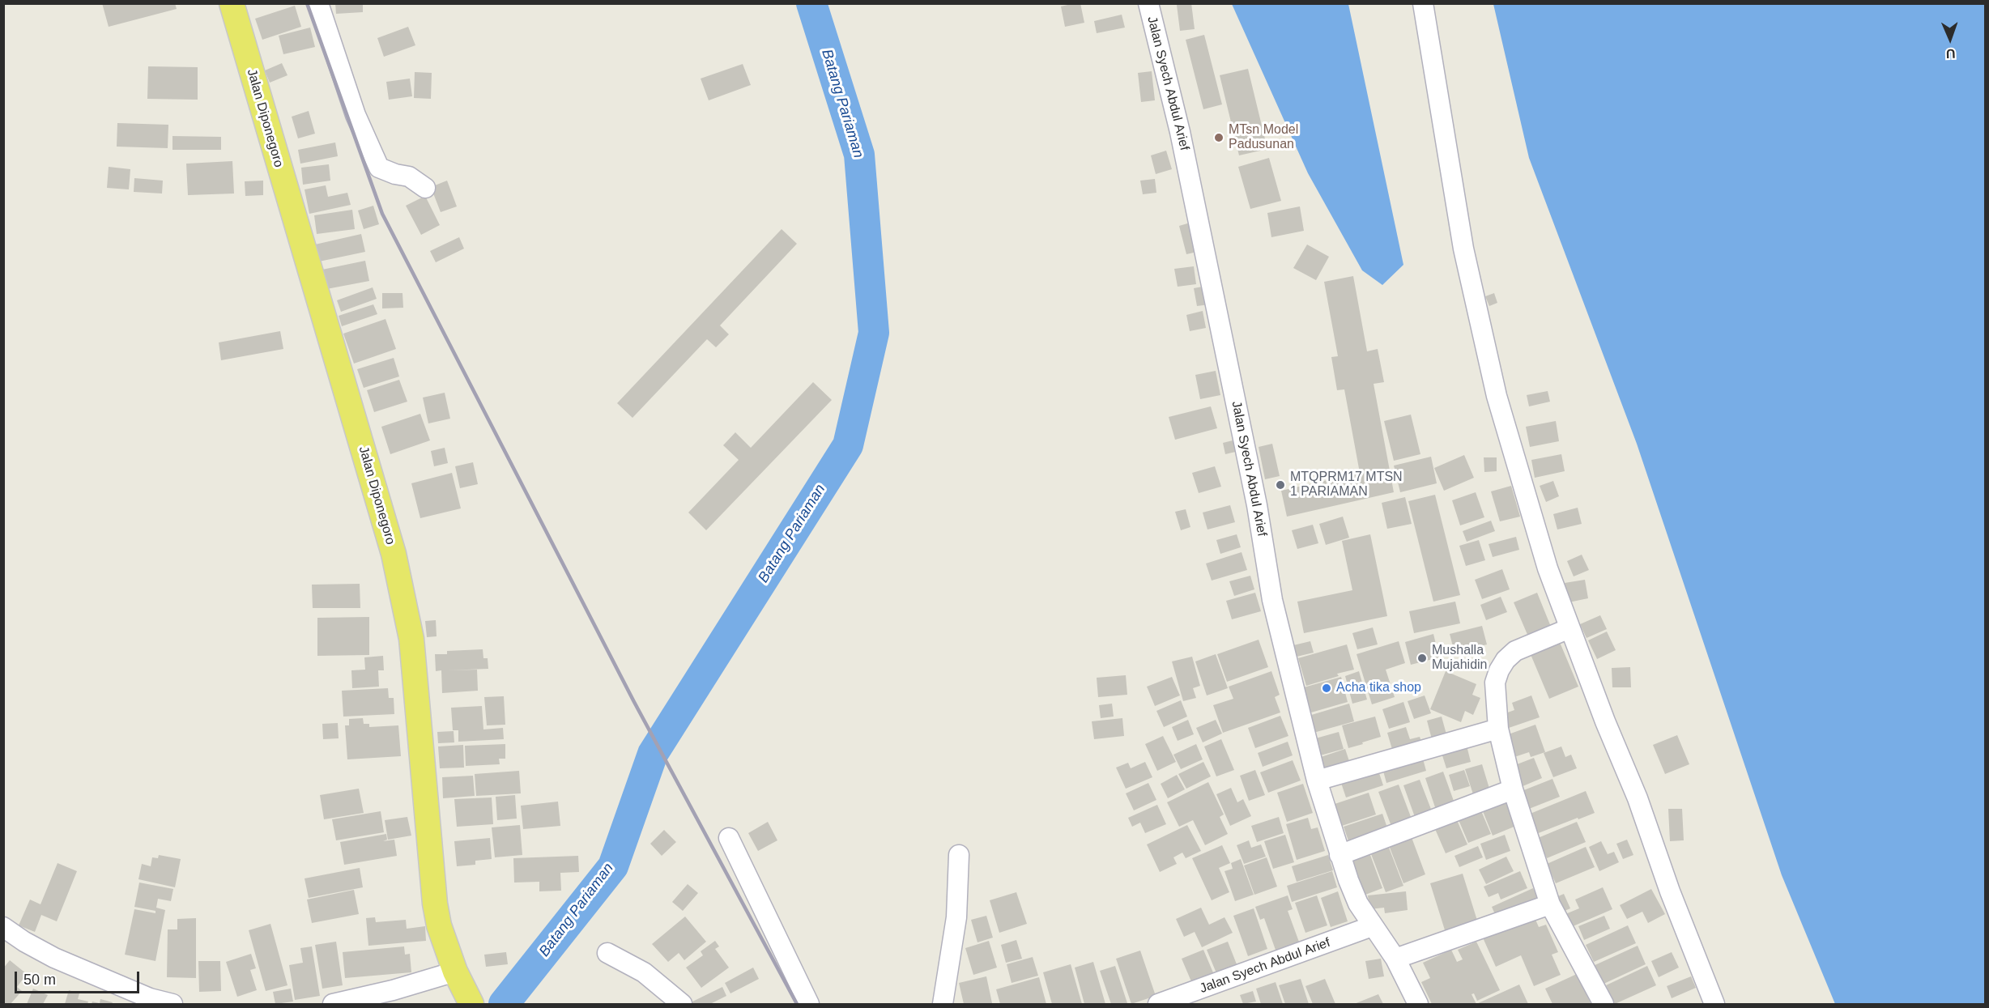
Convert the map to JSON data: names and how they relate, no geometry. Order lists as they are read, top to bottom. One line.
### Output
{"streets":{"main road":["Jalan Diponegoro"],"street":["Jalan Syech Abdul Arief"]},"water":["Batang Pariaman"],"places":["MTsn Model Padusunan","MTQPRM17 MTSN 1 PARIAMAN","Mushalla Mujahidin","Acha tika shop"],"scale_bar":"50 m","north":"bottom"}
